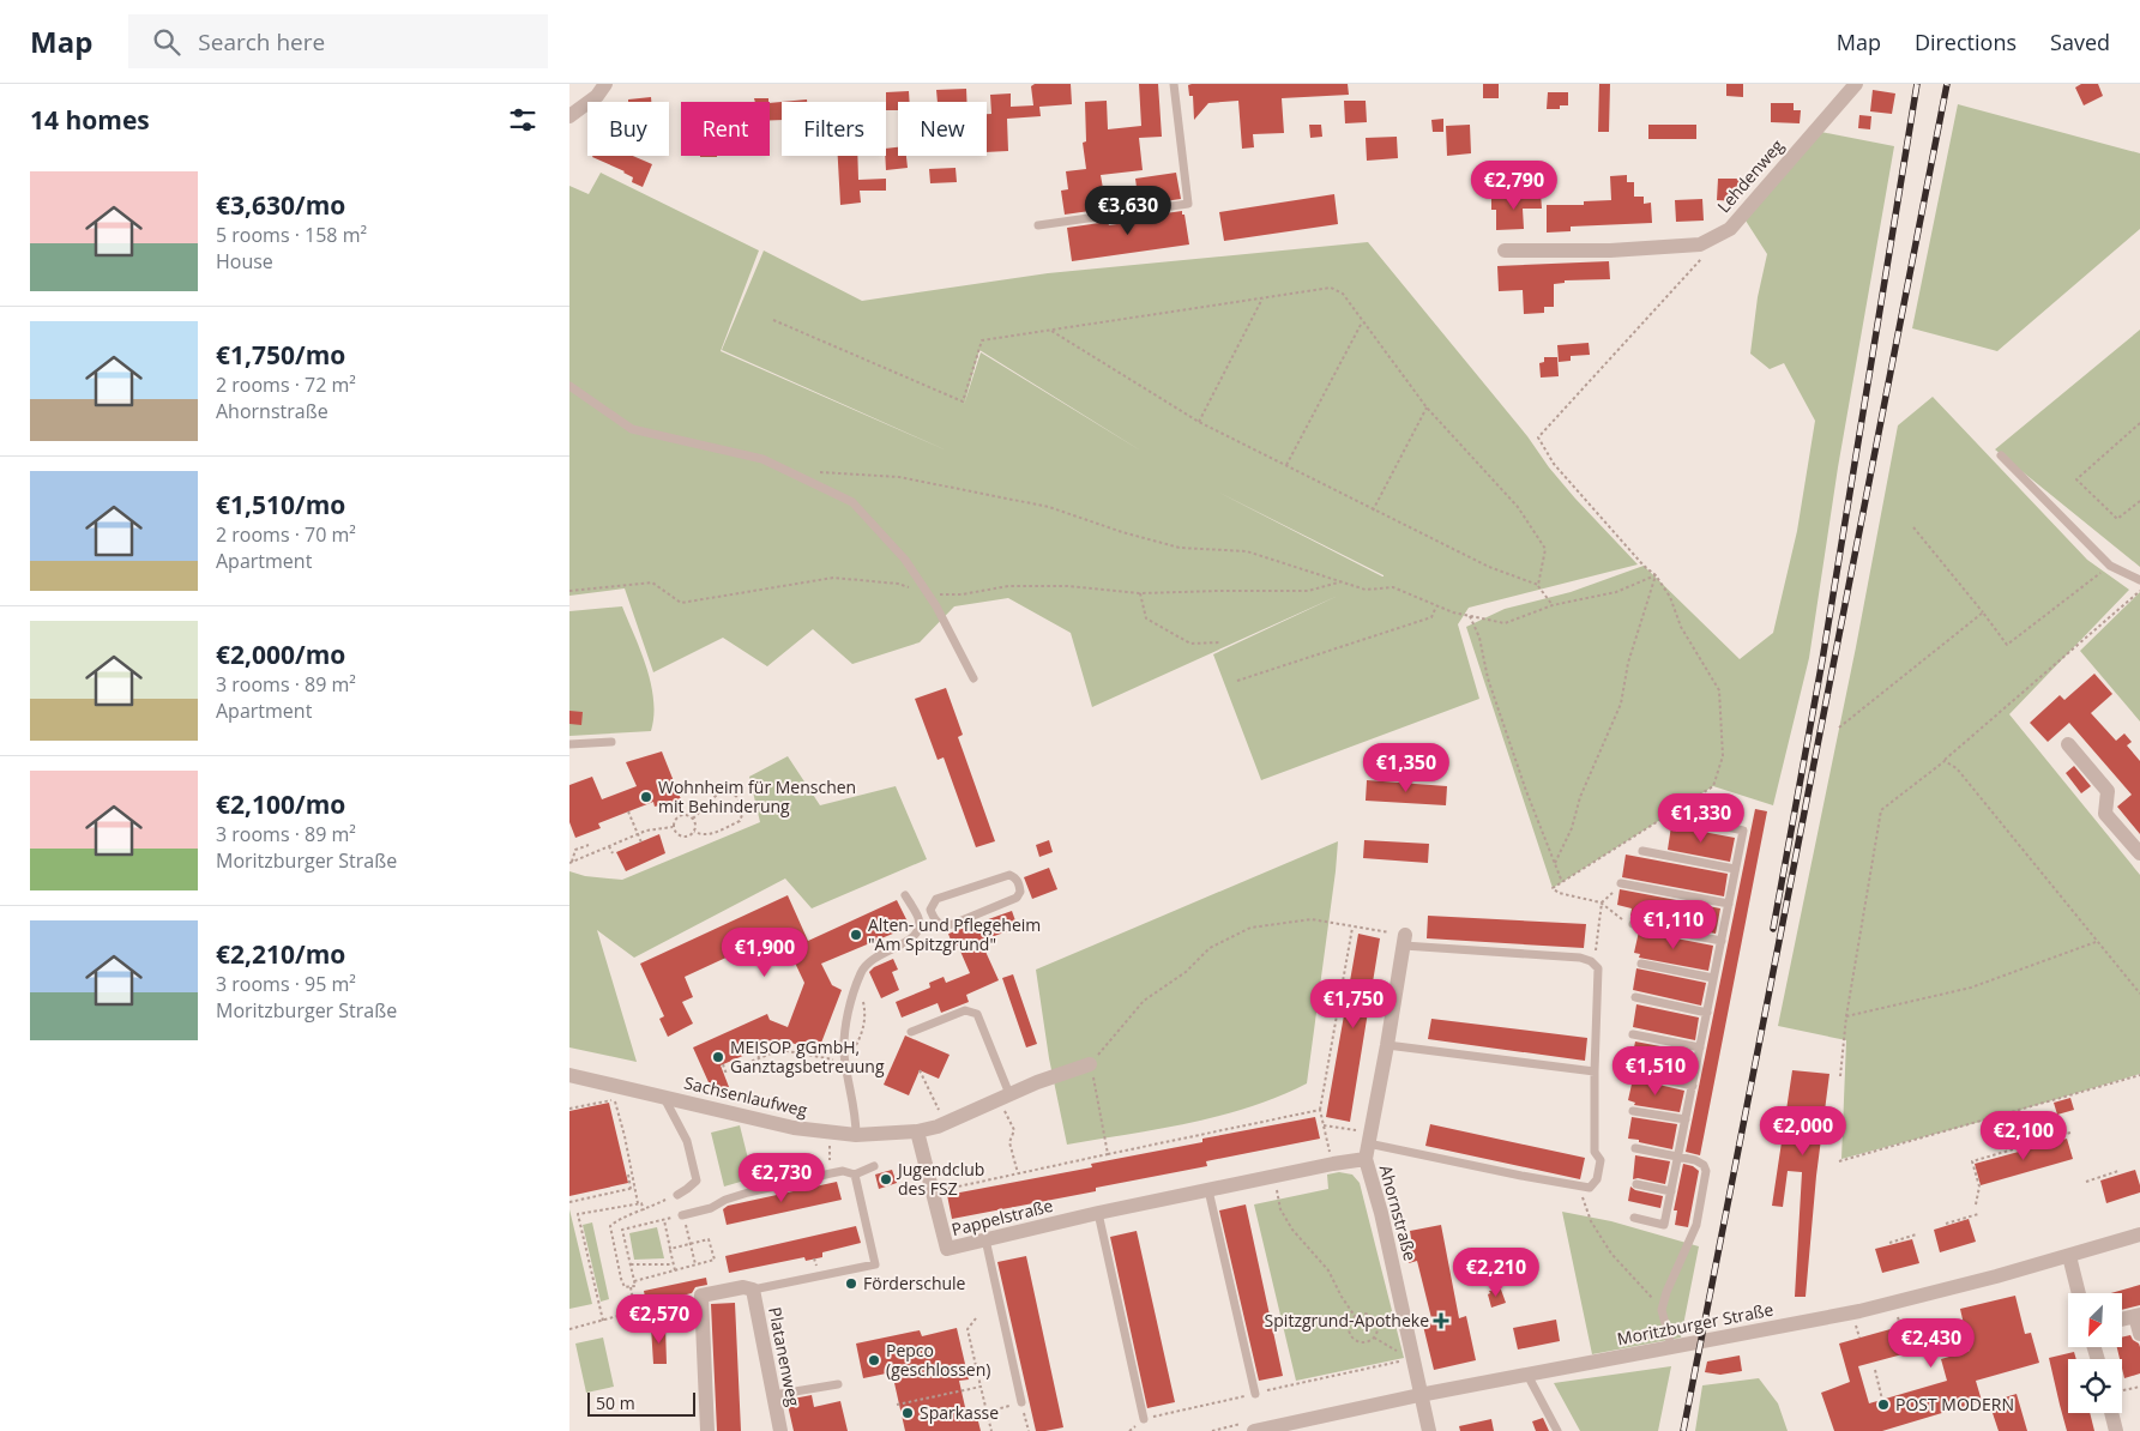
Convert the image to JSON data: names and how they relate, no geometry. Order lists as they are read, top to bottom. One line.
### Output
{"streets":{"street":["Lehdenweg","Sachsenlaufweg","Ahornstraße","Pappelstraße","Moritzburger Straße","Platanenweg"]},"crossings":[["Sachsenlaufweg","Pappelstraße"],["Ahornstraße","Pappelstraße"],["Ahornstraße","Moritzburger Straße"]],"places":{"other":["Wohnheim für Menschen mit Behinderung","Alten- und Pflegeheim \"Am Spitzgrund\"","MEISOP gGmbH, Ganztagsbetreuung","Jugendclub des FSZ","Förderschule","Pepco (geschlossen)","POST MODERN","Sparkasse"],"health":["Spitzgrund-Apotheke"]},"scale_bar":"50 m","north":"bottom left","page":{"header":"Map","search":"Search here","nav":["Map","Directions","Saved"],"heading":"14 homes","chip":["Buy","Rent","Filters","New"],"list":[{"name":"€3,630/mo","note":"5 rooms · 158 m² · House"},{"name":"€1,750/mo","note":"2 rooms · 72 m² · Ahornstraße"},{"name":"€1,510/mo","note":"2 rooms · 70 m² · Apartment"},{"name":"€2,000/mo","note":"3 rooms · 89 m² · Apartment"},{"name":"€2,100/mo","note":"3 rooms · 89 m² · Moritzburger Straße"},{"name":"€2,210/mo","note":"3 rooms · 95 m² · Moritzburger Straße"}],"price":["€2,790","€3,630","€1,350","€1,330","€1,110","€1,900","€1,750","€1,510","€2,000","€2,100","€2,730","€2,210","€2,570","€2,430"],"scale":"50 m"}}
